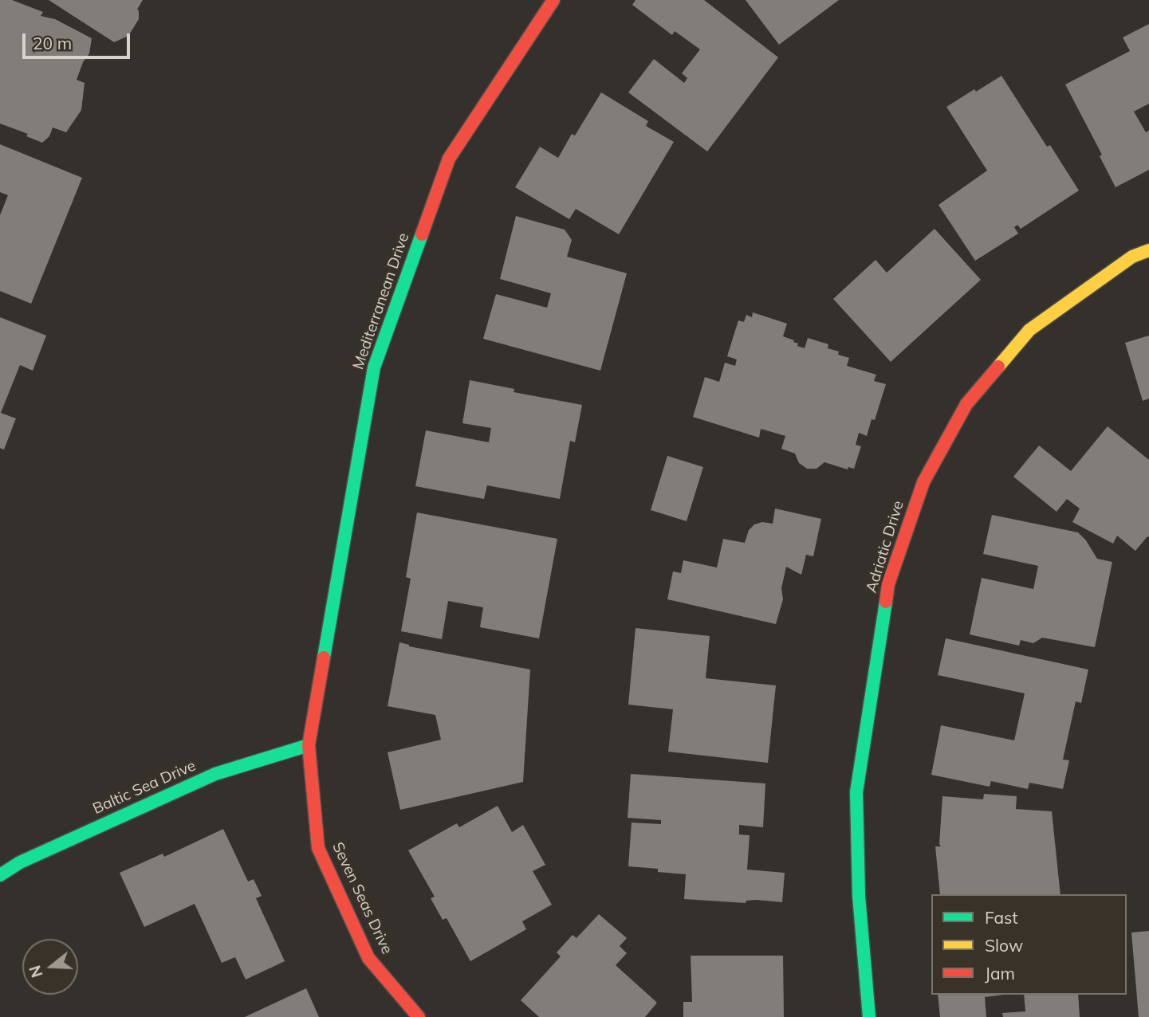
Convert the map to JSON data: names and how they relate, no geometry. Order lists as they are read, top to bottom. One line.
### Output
{"streets":{"street":["Mediterranean Drive","Adriatic Drive","Baltic Sea Drive","Seven Seas Drive"]},"crossings":[["Mediterranean Drive","Baltic Sea Drive"],["Mediterranean Drive","Seven Seas Drive"],["Baltic Sea Drive","Seven Seas Drive"]],"legend":["Fast","Slow","Jam"],"scale_bar":"20 m","north":"left"}
